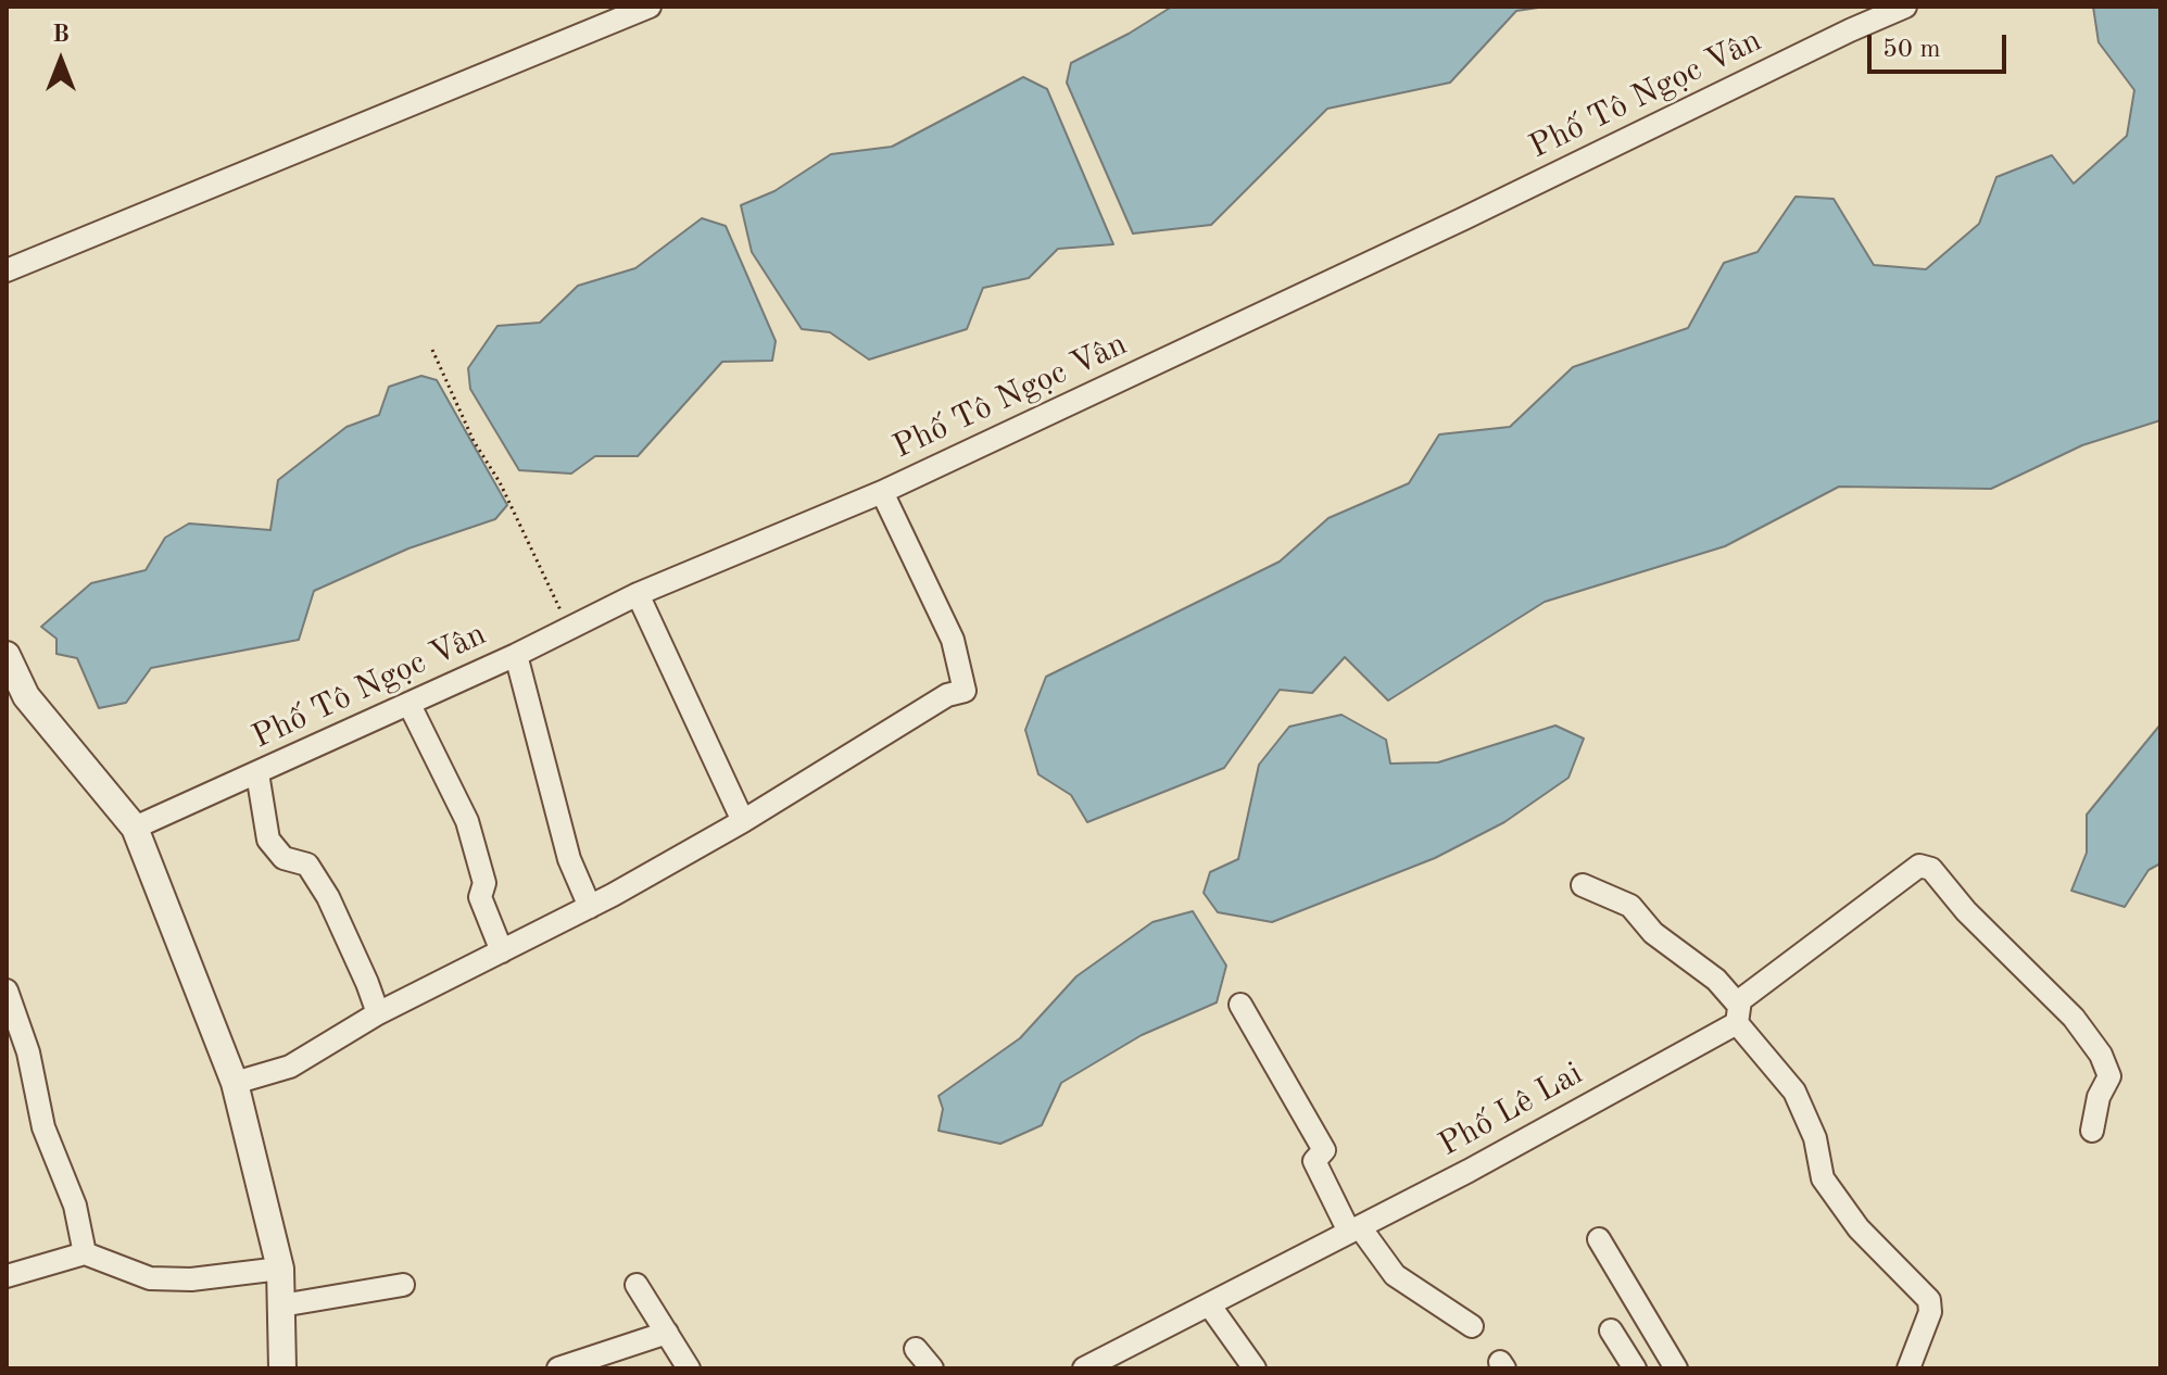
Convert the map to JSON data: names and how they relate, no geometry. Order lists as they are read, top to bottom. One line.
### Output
{"streets":{"street":["Phố Tô Ngọc Vân","Phố Lê Lai"]},"scale_bar":"50 m","north":"top"}
